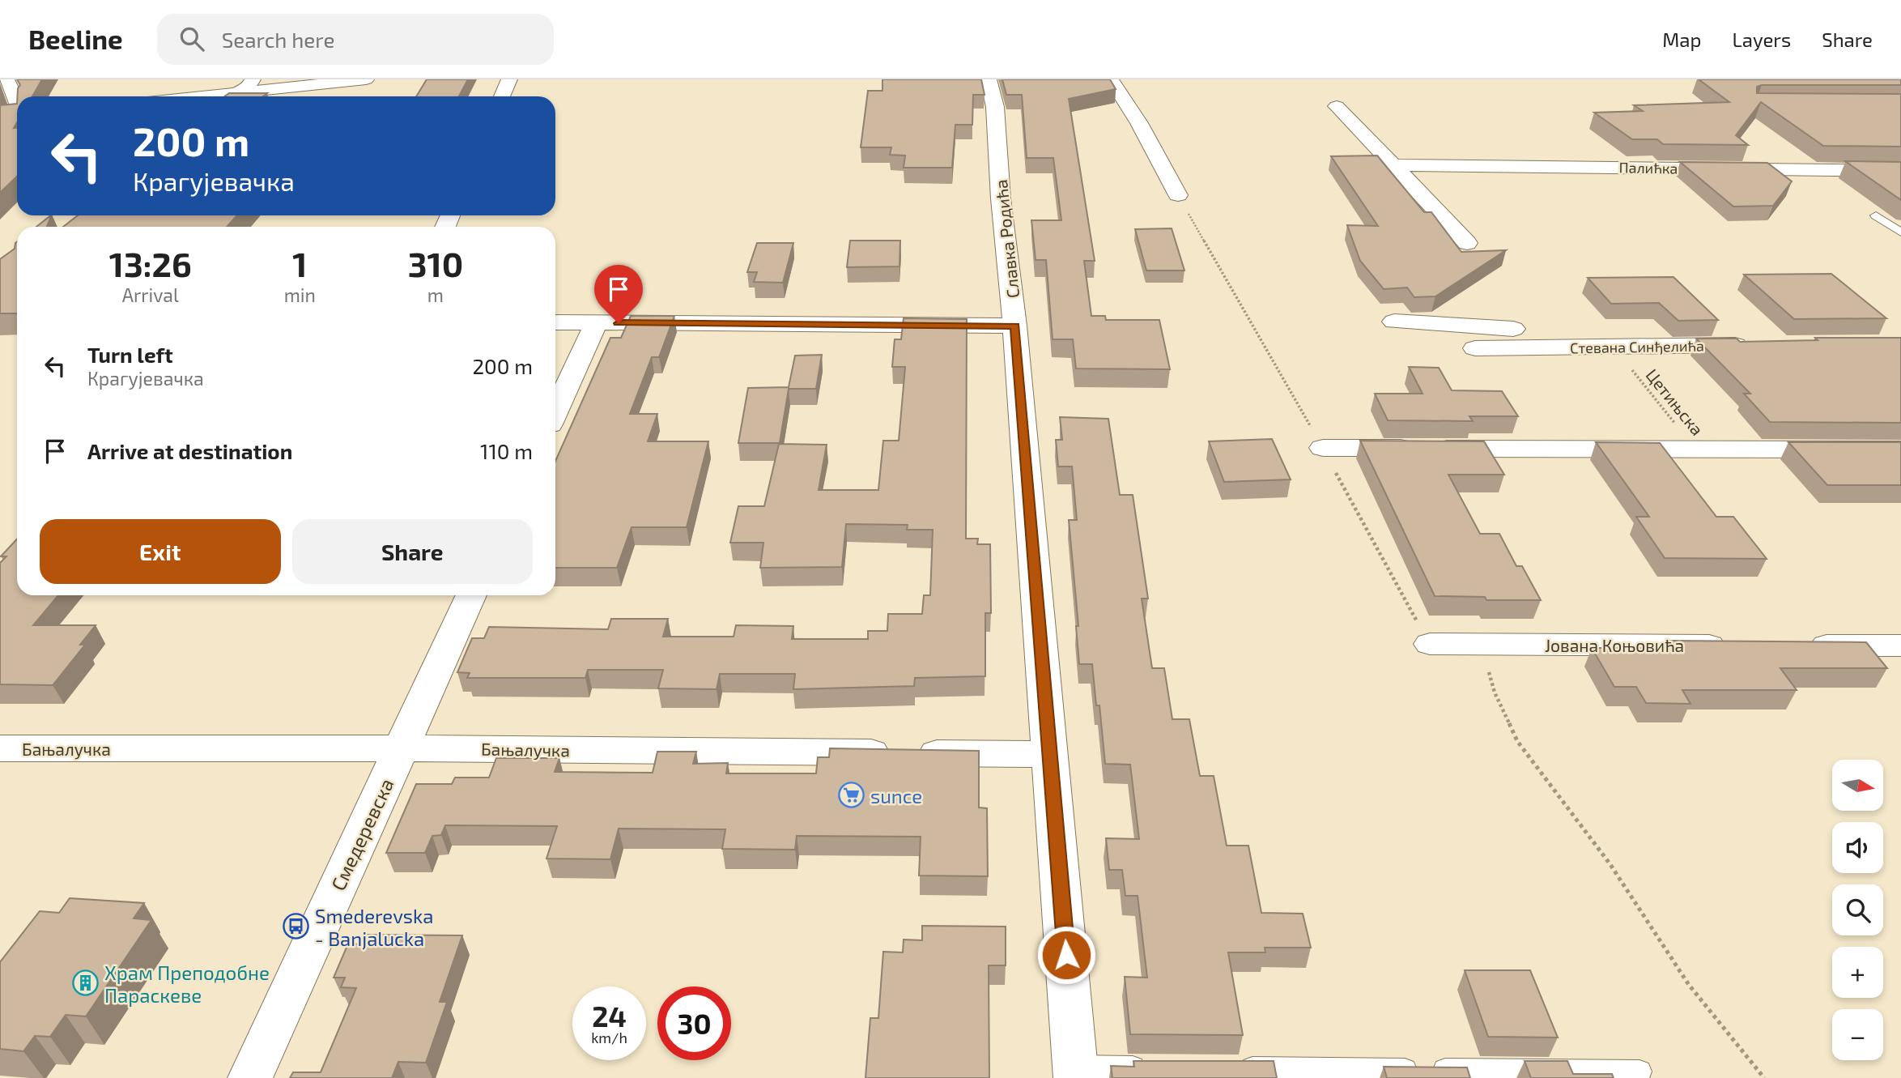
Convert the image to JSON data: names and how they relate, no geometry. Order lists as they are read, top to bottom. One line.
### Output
{"streets":{"street":["Палићка","Славка Родића","Стевана Синђелића","Јована Коњовића","Бањалучка","Смедеревска"],"path":["Цетињска"]},"crossings":[["Славка Родића","Бањалучка"],["Стевана Синђелића","Цетињска"],["Бањалучка","Смедеревска"]],"places":{"supermarket":["sunce"],"bus stop":["Smederevska - Banjalucka"],"building":["Храм Преподобне Параскеве"]},"north":"right","page":{"header":"Beeline","search":"Search here","nav":["Map","Layers","Share"],"turn":["200 m","Крагујевачка"],"eta":["13:26","Arrival","1","min","310","m"],"list":[{"name":"Turn left","note":"Крагујевачка","value":"200 m"},{"name":"Arrive at destination","value":"110 m"}],"buttons":["Exit","Share"],"map_buttons":["+","−"],"speed":"24 km/h","limit":"30"}}
